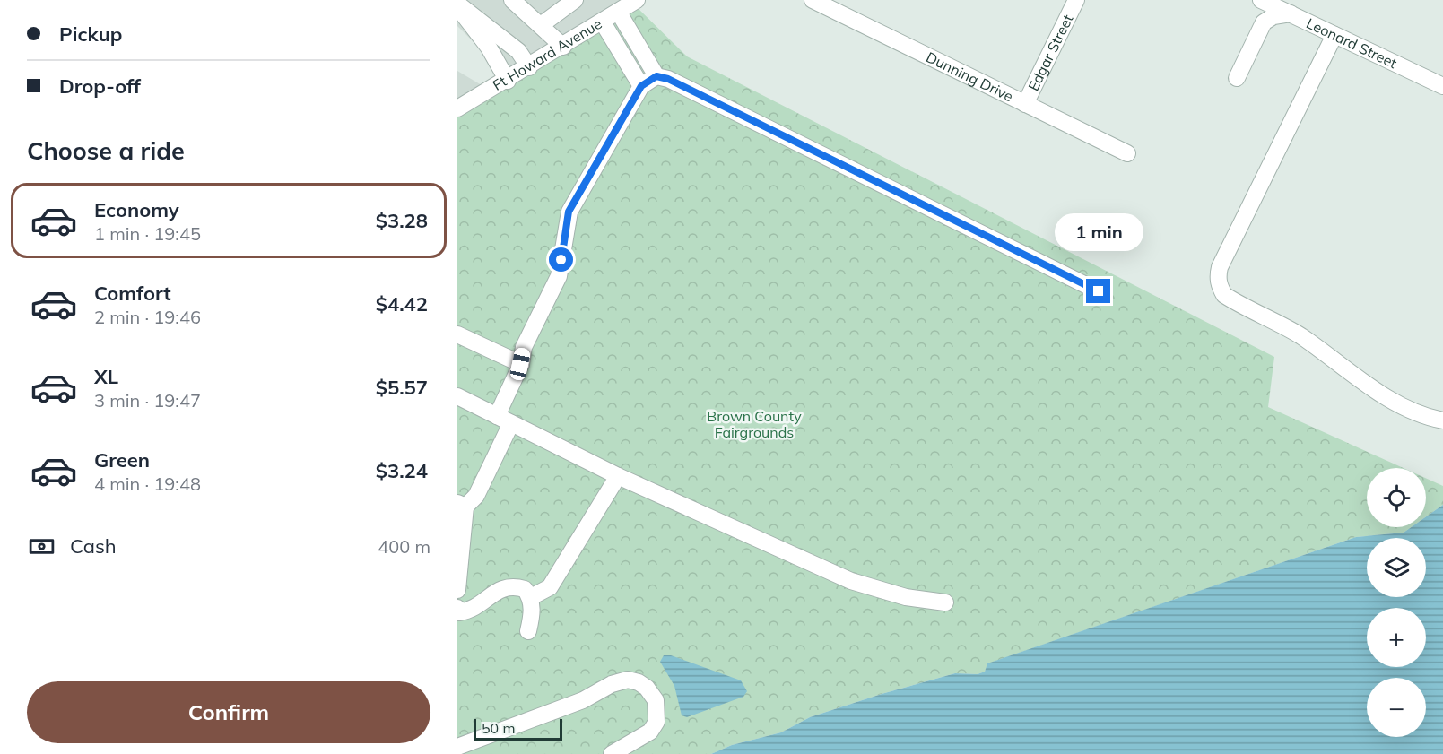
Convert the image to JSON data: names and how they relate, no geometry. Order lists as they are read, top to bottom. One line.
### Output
{"streets":{"street":["Leonard Street","Edgar Street","Ft Howard Avenue","Dunning Drive"]},"crossings":[["Edgar Street","Dunning Drive"]],"parks":["Brown County Fairgrounds"],"scale_bar":"50 m","page":{"banner":["Pickup","Drop-off"],"heading":"Choose a ride","list":[{"name":"Economy","note":"1 min · 19:45","value":"$3.28"},{"name":"Comfort","note":"2 min · 19:46","value":"$4.42"},{"name":"XL","note":"3 min · 19:47","value":"$5.57"},{"name":"Green","note":"4 min · 19:48","value":"$3.24"}],"bubble":"1 min","map_buttons":["+","−"],"pay":["Cash","400 m"],"buttons":"Confirm","scale":"50 m"}}
